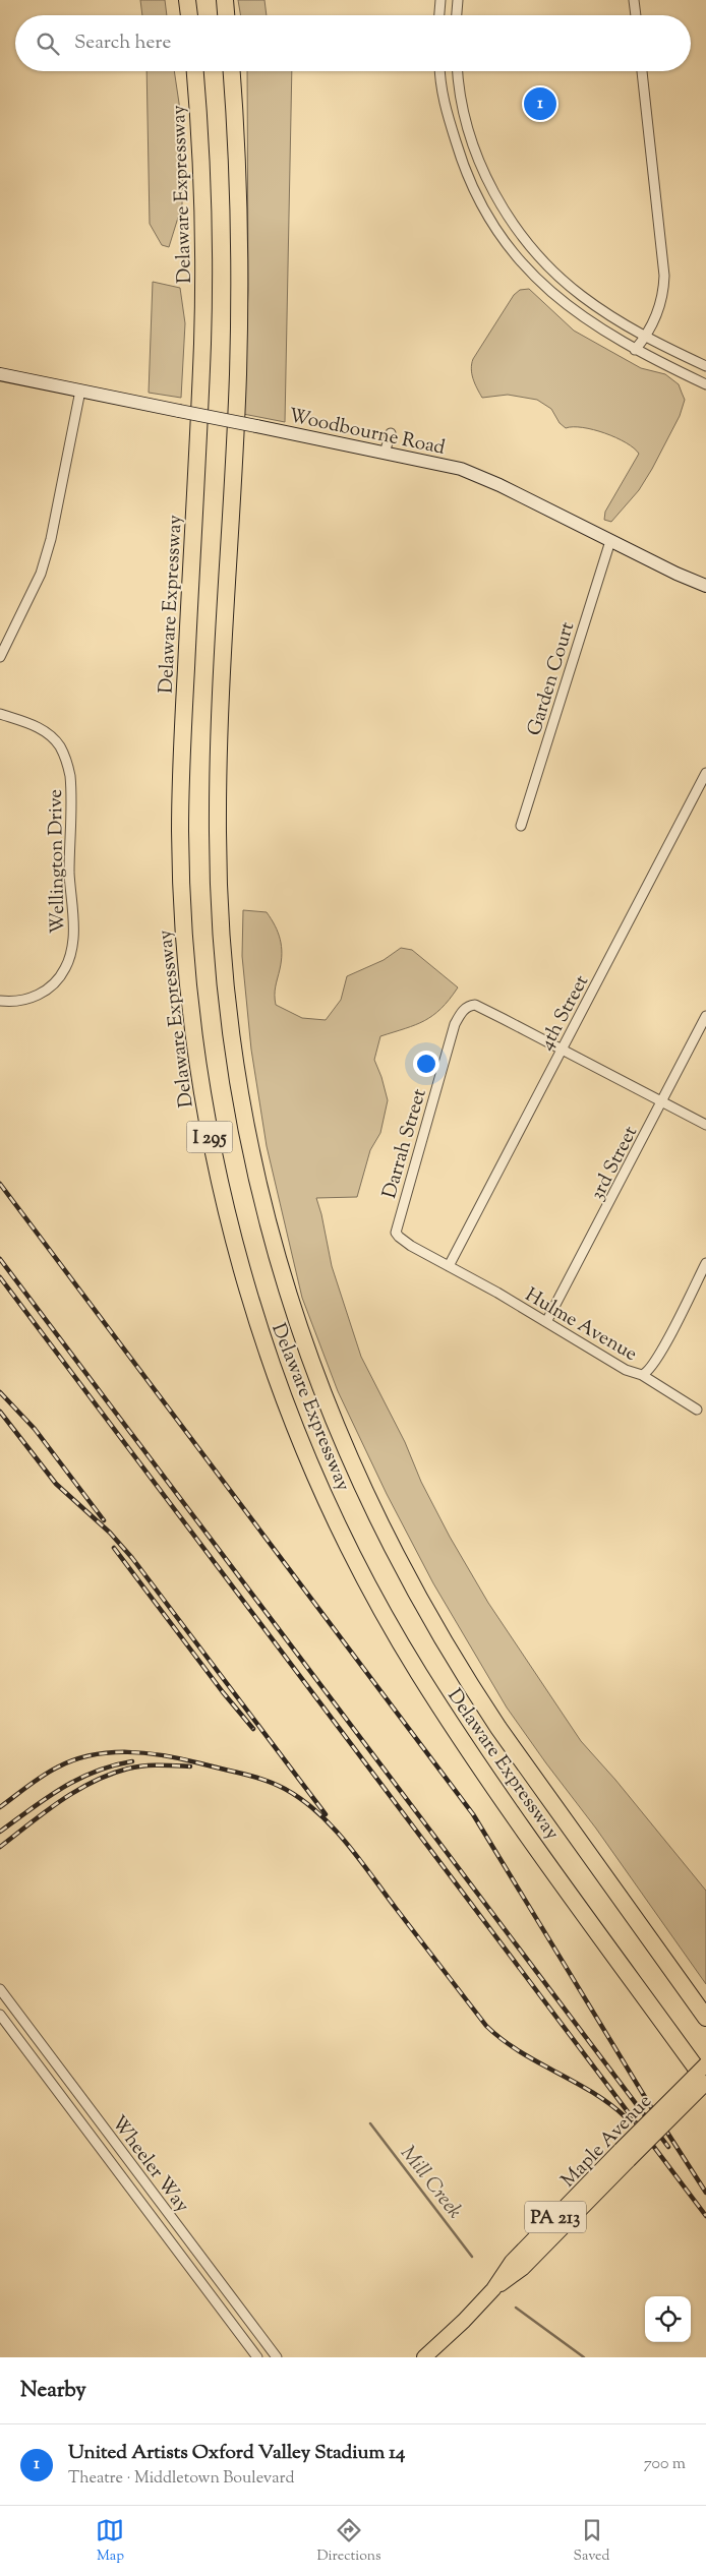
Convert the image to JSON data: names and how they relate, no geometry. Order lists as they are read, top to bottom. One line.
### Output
{"streets":{"highway":["Delaware Expressway","I 295"],"main road":["Woodbourne Road","Maple Avenue","PA 213"],"street":["Garden Court","Wellington Drive","4th Street","Darrah Street","3rd Street","Hulme Avenue","Wheeler Way"]},"crossings":[["Delaware Expressway","Maple Avenue"],["Woodbourne Road","Garden Court"],["4th Street","Darrah Street"],["4th Street","Hulme Avenue"],["Darrah Street","Hulme Avenue"],["3rd Street","Hulme Avenue"]],"water":["Mill Creek"],"page":{"search":"Search here","pins":"1","heading":"Nearby","list":[{"mark":"1","name":"United Artists Oxford Valley Stadium 14","note":"Theatre · Middletown Boulevard","value":"700 m"}],"nav":["Map","Directions","Saved"]}}
